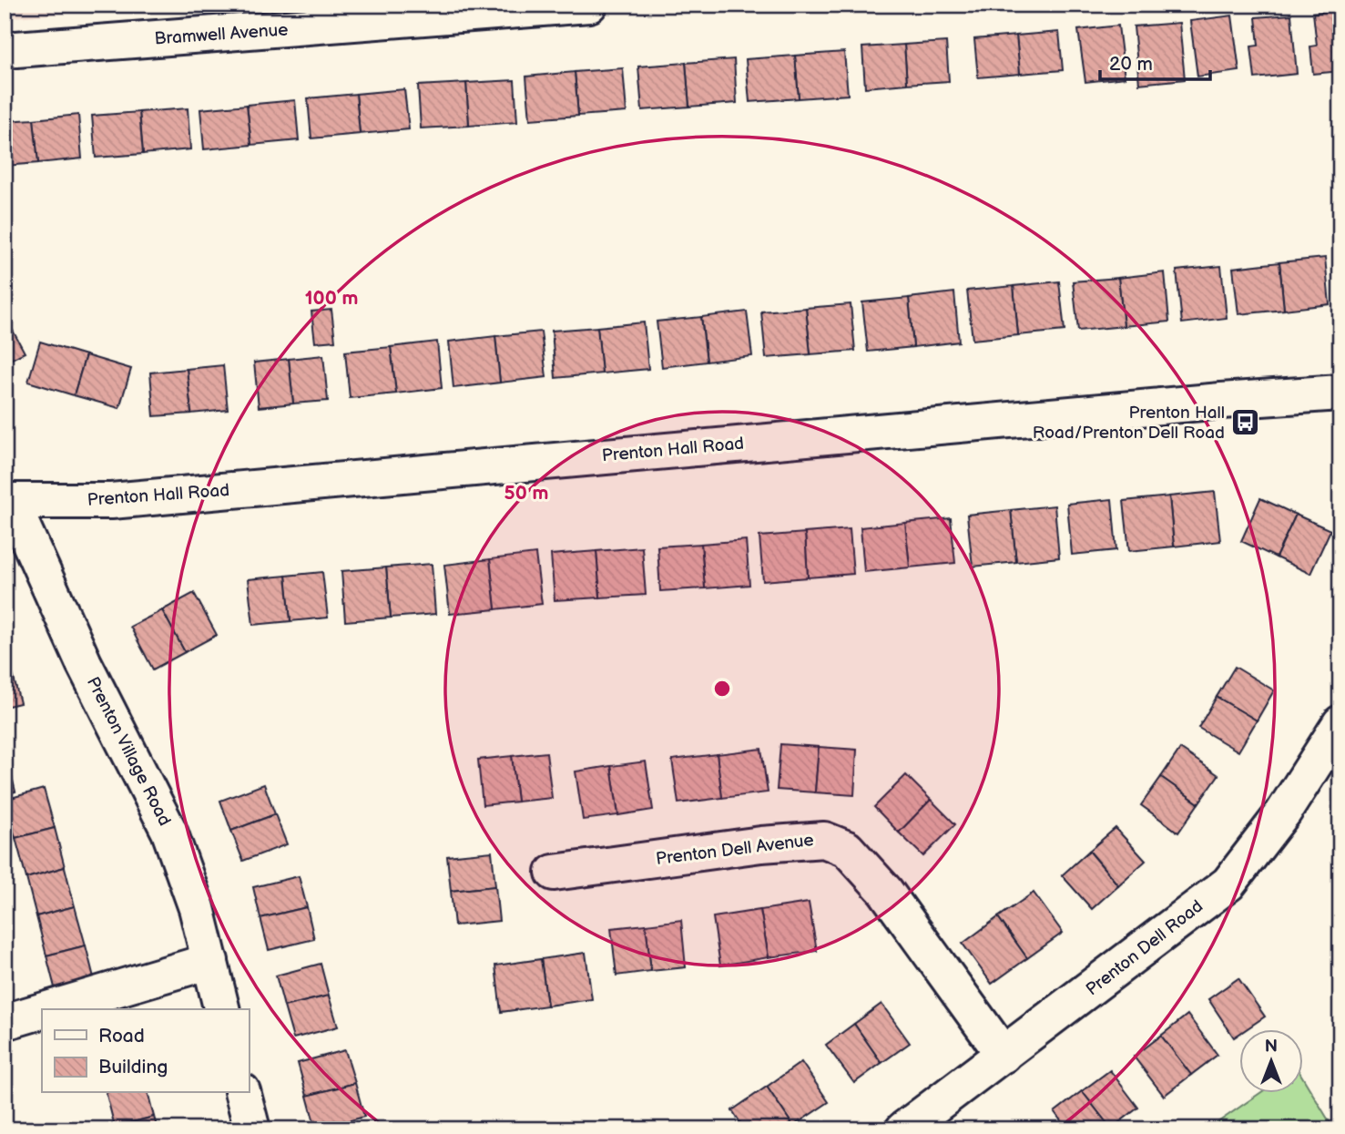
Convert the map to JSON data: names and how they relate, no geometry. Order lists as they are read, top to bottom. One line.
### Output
{"streets":{"street":["Bramwell Avenue","Prenton Hall Road","Prenton Village Road","Prenton Dell Avenue","Prenton Dell Road"]},"crossings":[["Prenton Hall Road","Prenton Village Road"],["Prenton Dell Avenue","Prenton Dell Road"]],"places":{"bus stop":["Prenton Hall Road/Prenton Dell Road"]},"legend":["Road","Building"],"scale_bar":"20 m","north":"top","rings":["100 m","50 m"]}
